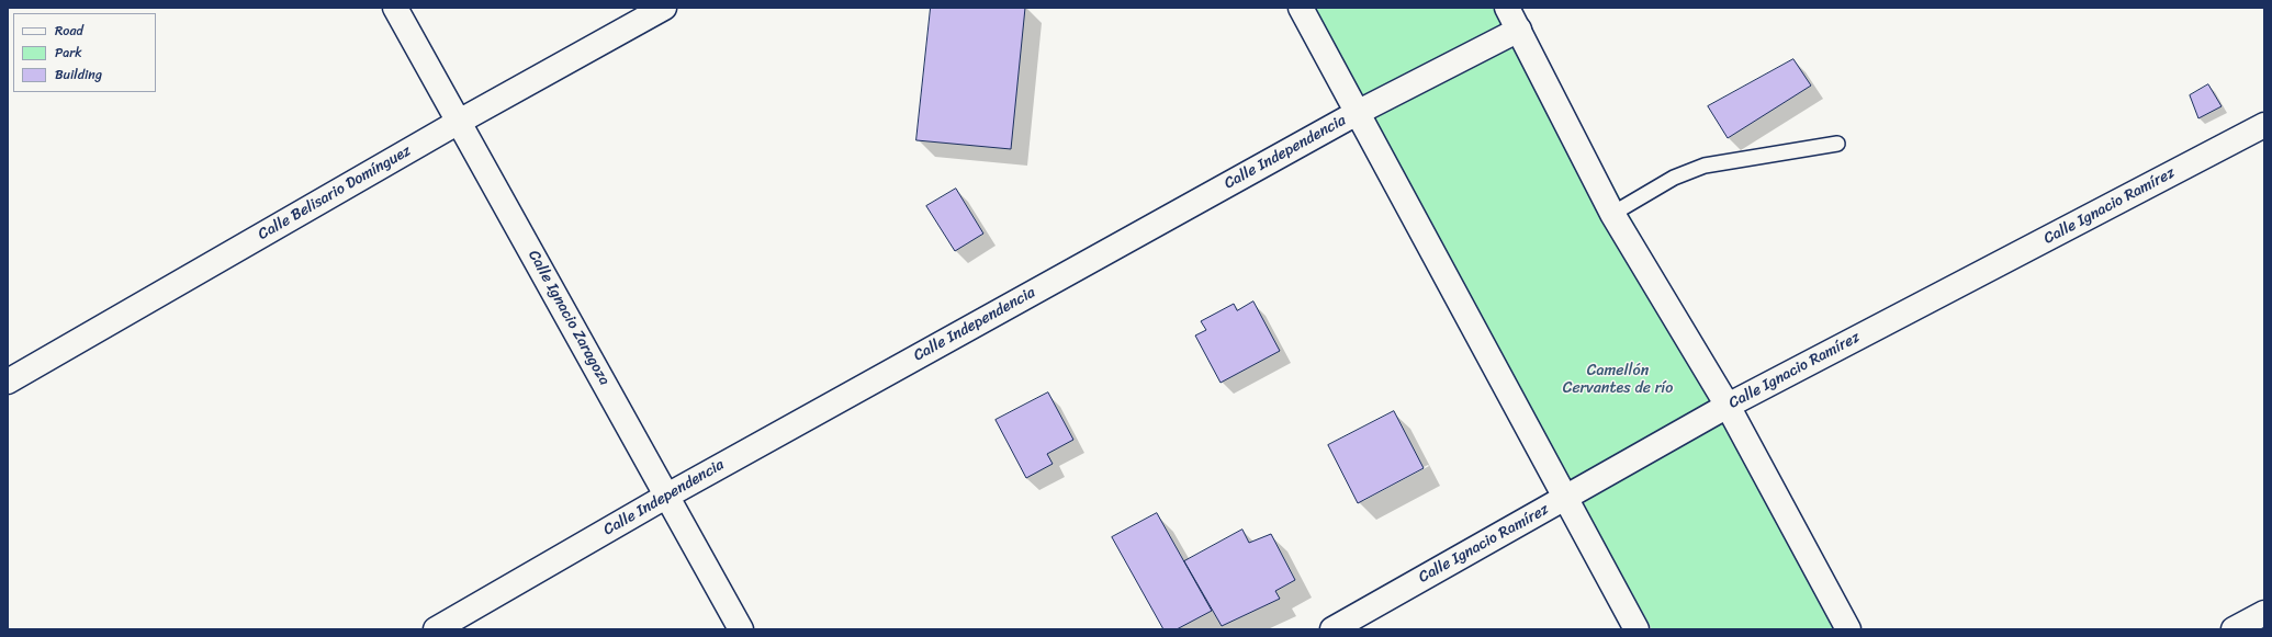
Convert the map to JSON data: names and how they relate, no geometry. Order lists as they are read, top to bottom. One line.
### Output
{"streets":{"street":["Calle Independencia","Calle Belisario Domínguez","Calle Ignacio Ramírez","Calle Ignacio Zaragoza"]},"crossings":[["Calle Independencia","Calle Ignacio Zaragoza"],["Calle Belisario Domínguez","Calle Ignacio Zaragoza"]],"parks":["Camellón Cervantes de río"],"legend":["Road","Park","Building"]}
